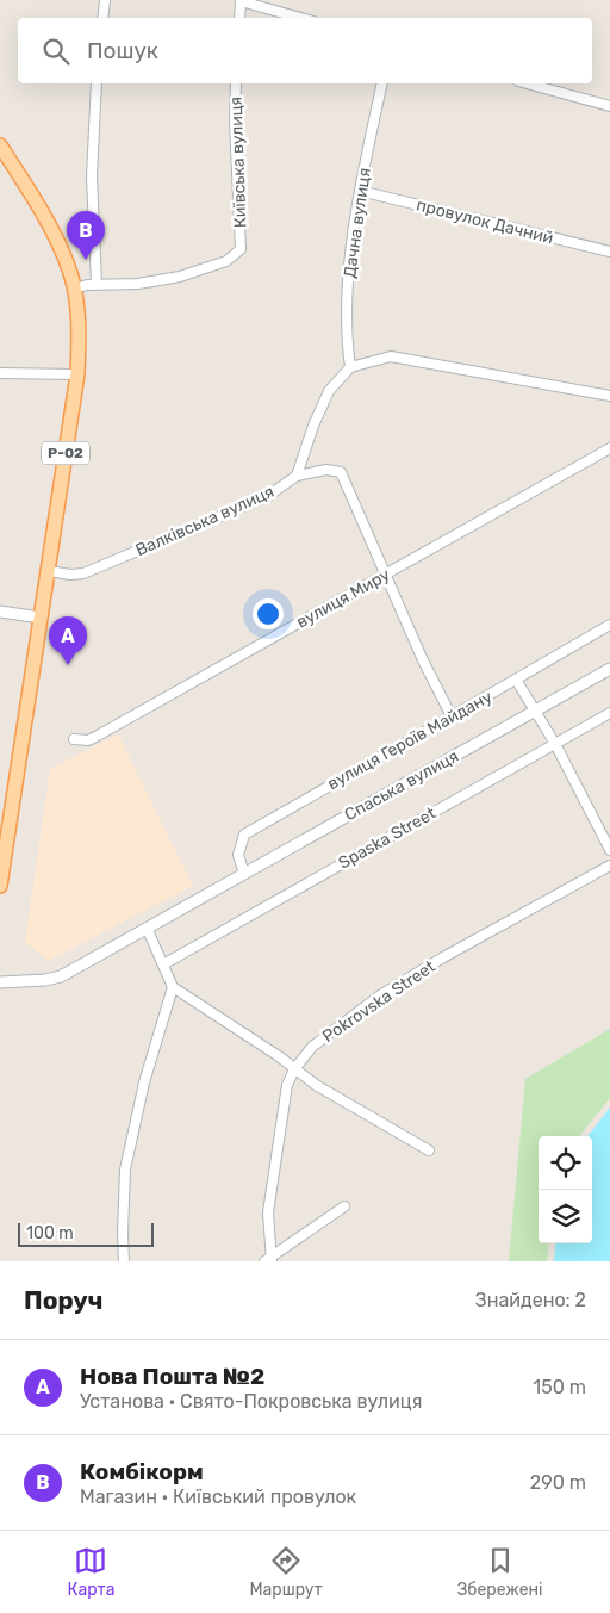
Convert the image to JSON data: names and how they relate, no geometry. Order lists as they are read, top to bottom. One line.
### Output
{"streets":{"main road":["Р-02"],"street":["Київська вулиця","провулок Дачний","Дачна вулиця","Валківська вулиця","вулиця Миру","вулиця Героїв Майдану","Спаська вулиця","Spaska Street","Pokrovska Street"]},"crossings":[["Київська вулиця","Р-02"],["провулок Дачний","Дачна вулиця"],["Р-02","Валківська вулиця"],["вулиця Героїв Майдану","Спаська вулиця"]],"scale_bar":"100 m","page":{"search":"Пошук","pins":["B","A"],"scale":"100 m","heading":["Поруч","Знайдено: 2"],"list":[{"mark":"A","name":"Нова Пошта №2","note":"Установа · Свято-Покровська вулиця","value":"150 m"},{"mark":"B","name":"Комбікорм","note":"Магазин · Київський провулок","value":"290 m"}],"nav":["Карта","Маршрут","Збережені"]}}
